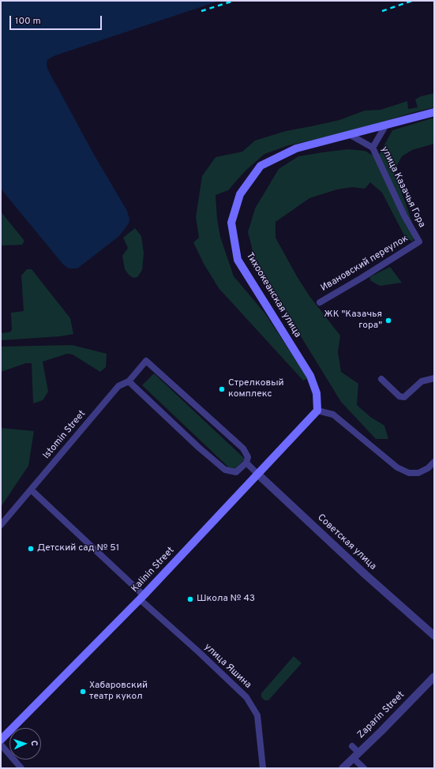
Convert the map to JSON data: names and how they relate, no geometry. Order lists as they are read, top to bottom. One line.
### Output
{"streets":{"main road":["Тихоокеанская улица","Kalinin Street"],"street":["улица Казачья Гора","Ивановский переулок","Istomin Street","Советская улица","улица Яшина","Zaparin Street"]},"crossings":[["улица Казачья Гора","Ивановский переулок"],["улица Казачья Гора","Тихоокеанская улица"],["Тихоокеанская улица","Kalinin Street"],["Istomin Street","Советская улица"],["Istomin Street","улица Яшина"],["Советская улица","Kalinin Street"],["Kalinin Street","улица Яшина"]],"places":["ЖК \"Казачья гора\"","Стрелковый комплекс","Детский сад № 51","Школа № 43","Хабаровский театр кукол"],"scale_bar":"100 m","north":"right"}
